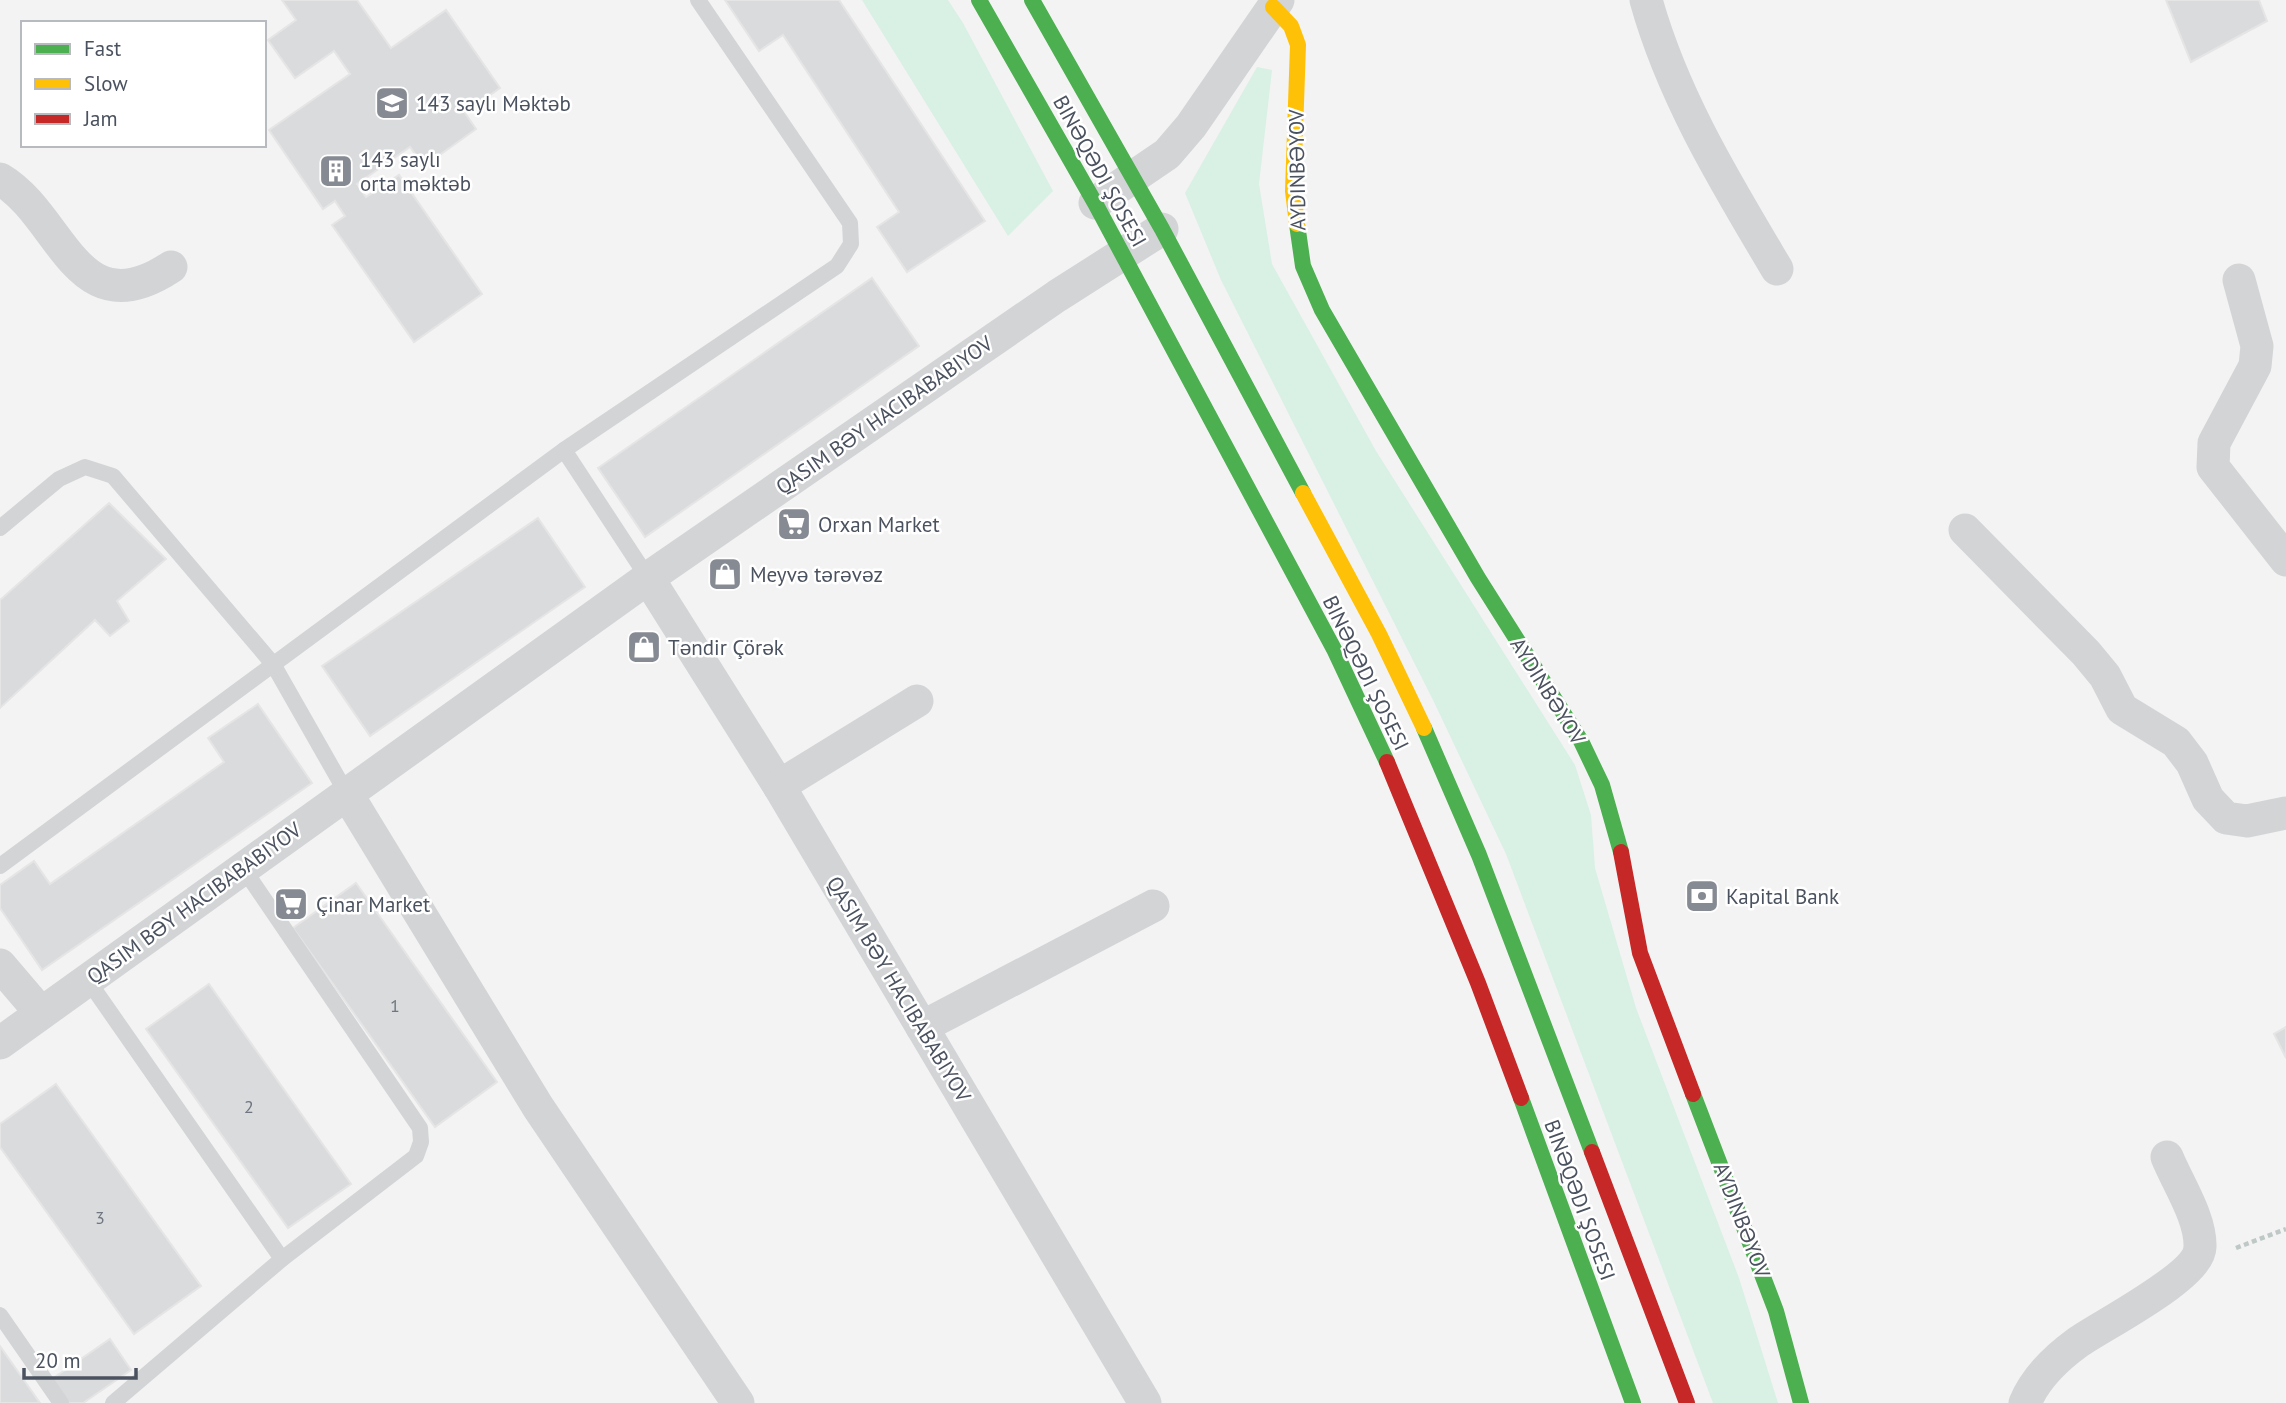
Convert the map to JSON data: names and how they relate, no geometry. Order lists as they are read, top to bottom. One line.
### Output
{"streets":{"main road":["BINƏQƏDI ŞOSESI"]},"places":{"school or university":["143 saylı Məktəb"],"building":["143 saylı orta məktəb"],"supermarket":["Orxan Market","Çinar Market"],"shop":["Meyvə tərəvəz","Təndir Çörək"],"bank":["Kapital Bank"]},"house_numbers":["1","2","3"],"legend":["Fast","Slow","Jam"],"scale_bar":"20 m"}
